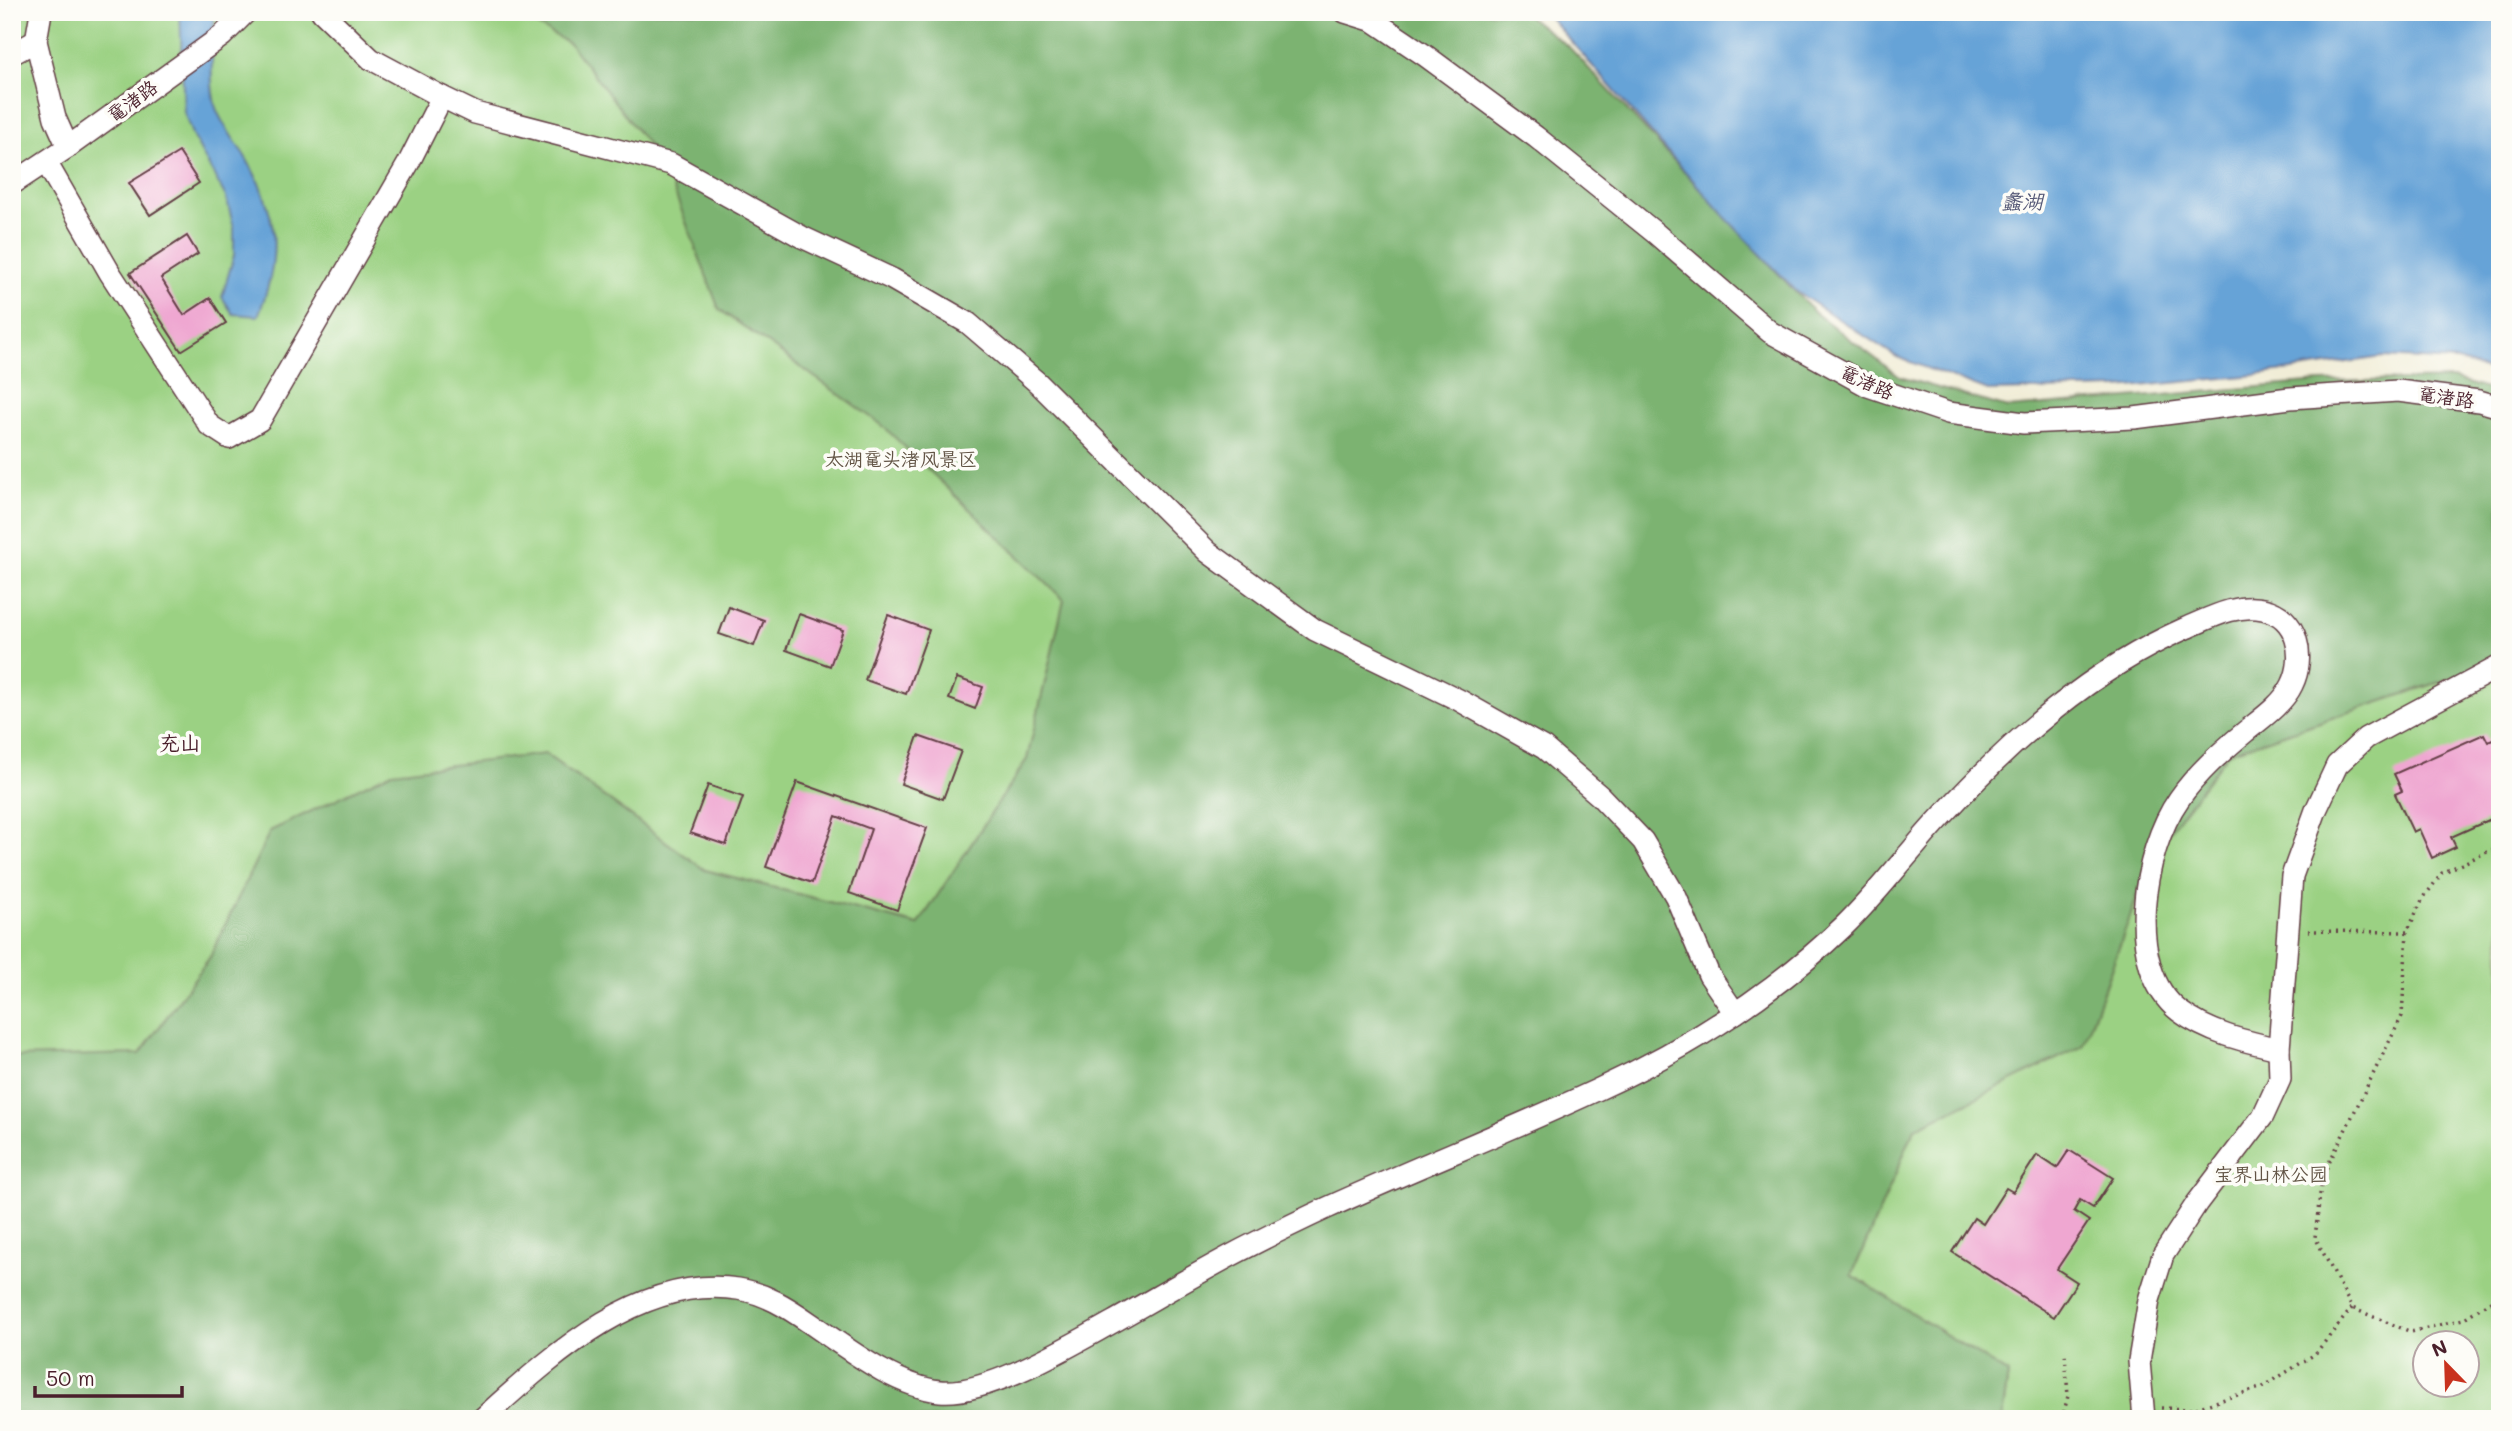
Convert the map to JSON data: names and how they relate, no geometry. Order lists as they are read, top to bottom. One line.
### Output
{"streets":{"street":["鼋渚路"]},"districts":["充山"],"water":["蠡湖"],"parks":["太湖鼋头渚风景区","宝界山林公园"],"scale_bar":"50 m","north":"top left"}
